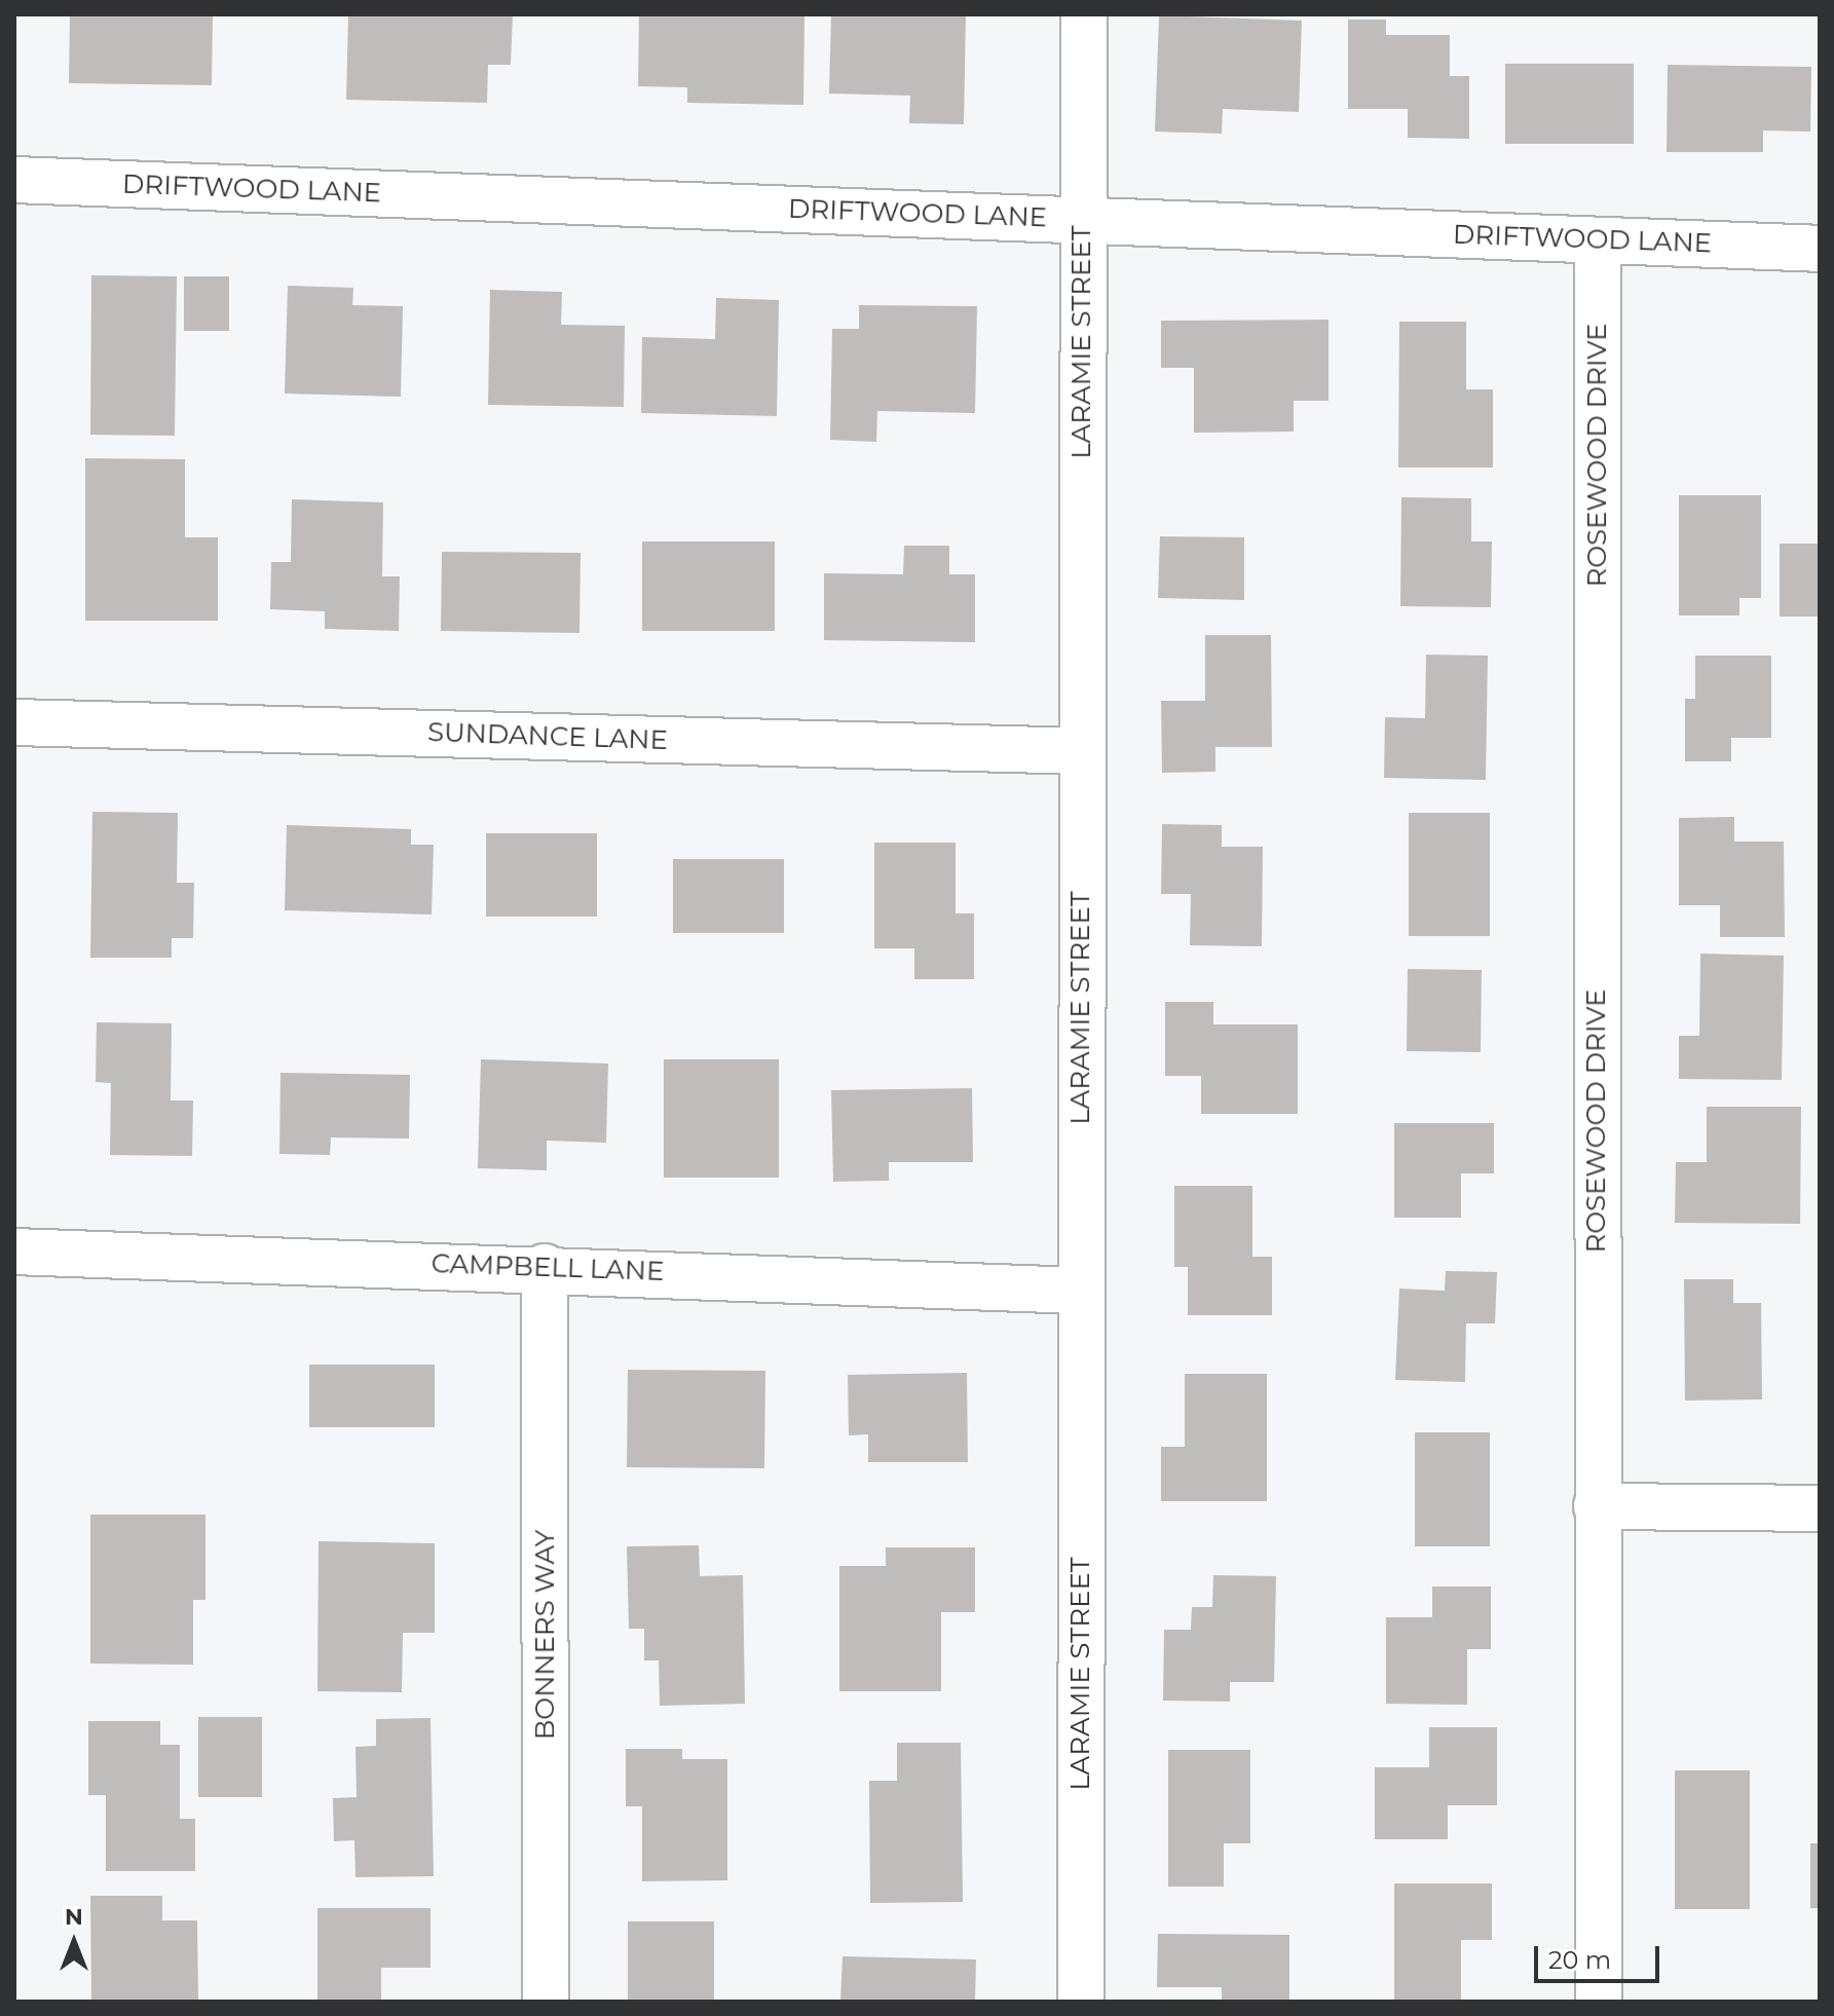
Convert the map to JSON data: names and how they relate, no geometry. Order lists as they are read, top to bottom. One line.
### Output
{"streets":{"street":["DRIFTWOOD LANE","LARAMIE STREET","ROSEWOOD DRIVE","SUNDANCE LANE","CAMPBELL LANE","BONNERS WAY"]},"crossings":[["DRIFTWOOD LANE","LARAMIE STREET"],["DRIFTWOOD LANE","ROSEWOOD DRIVE"],["LARAMIE STREET","SUNDANCE LANE"],["LARAMIE STREET","CAMPBELL LANE"],["CAMPBELL LANE","BONNERS WAY"]],"scale_bar":"20 m","north":"top"}
